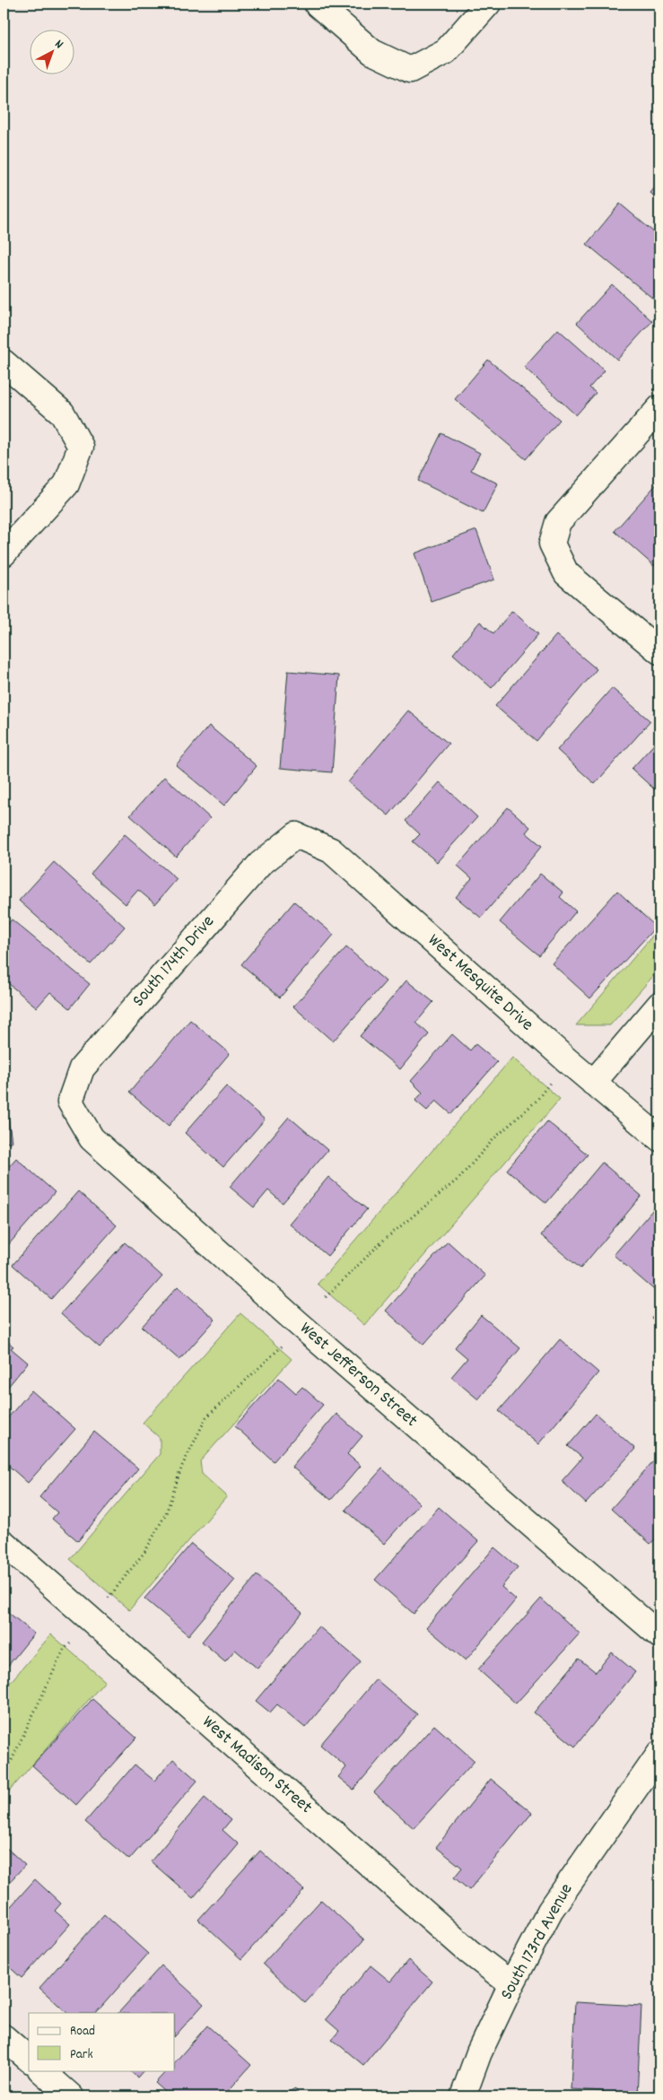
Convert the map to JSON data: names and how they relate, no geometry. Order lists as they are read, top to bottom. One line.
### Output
{"streets":{"street":["South 174th Drive","West Mesquite Drive","West Jefferson Street","West Madison Street","South 173rd Avenue"]},"crossings":[["South 174th Drive","West Mesquite Drive"],["South 174th Drive","West Jefferson Street"],["West Madison Street","South 173rd Avenue"]],"legend":["Road","Park"],"north":"top right"}
